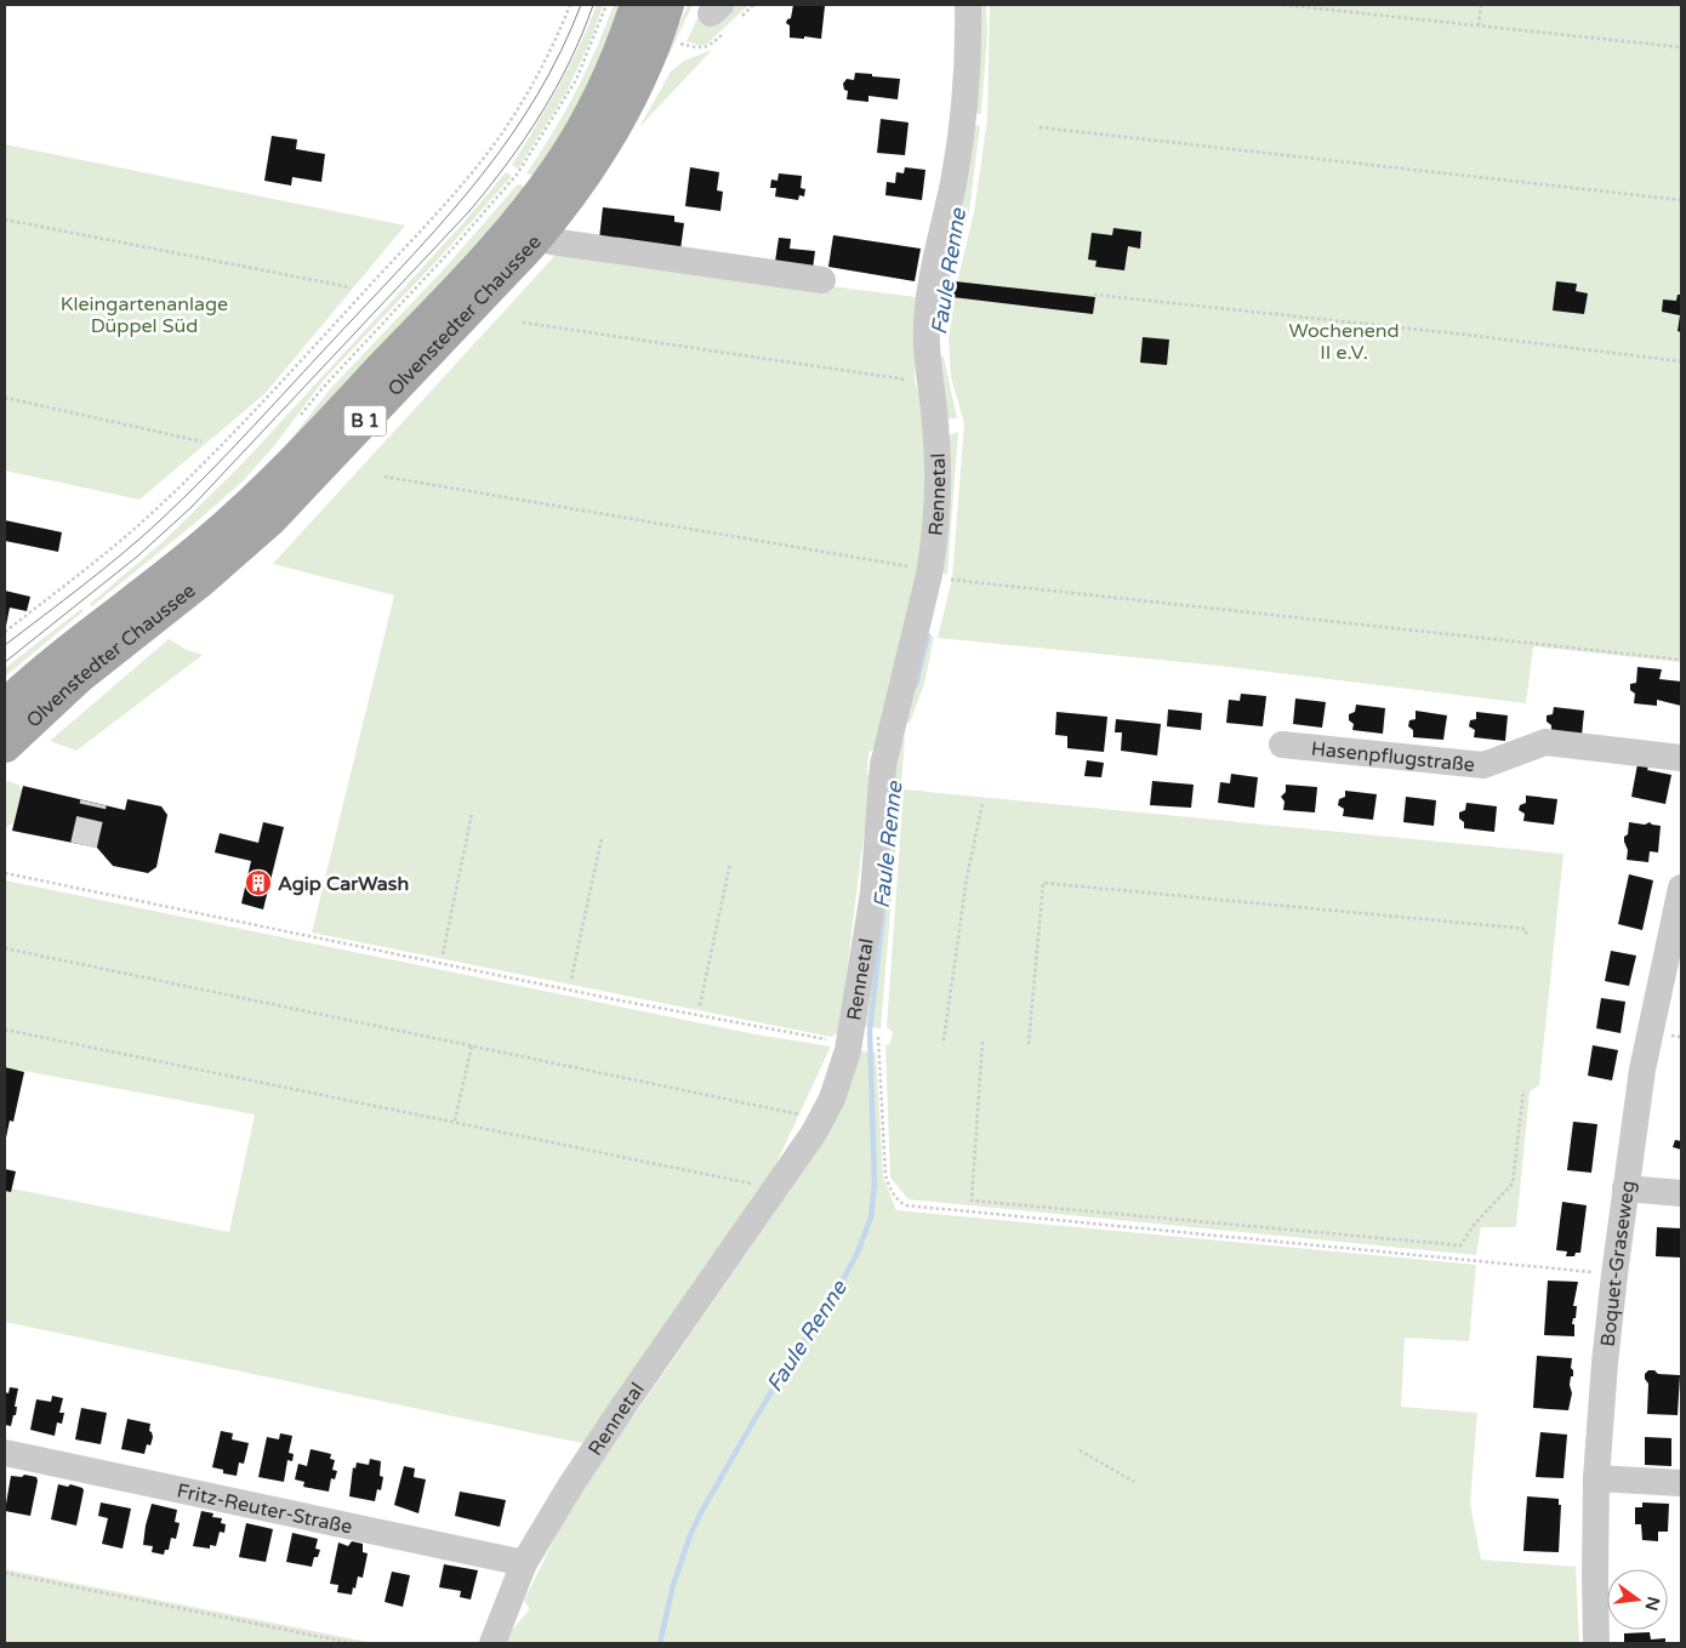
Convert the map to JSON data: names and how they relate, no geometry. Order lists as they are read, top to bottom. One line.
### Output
{"streets":{"main road":["Olvenstedter Chaussee","B 1"],"street":["Rennetal","Hasenpflugstraße","Boquet-Graseweg","Fritz-Reuter-Straße"]},"crossings":[["Rennetal","Fritz-Reuter-Straße"]],"water":["Faule Renne"],"parks":["Kleingartenanlage Düppel Süd","Wochenend II e.V."],"places":{"building":["Agip CarWash"]},"north":"right"}
